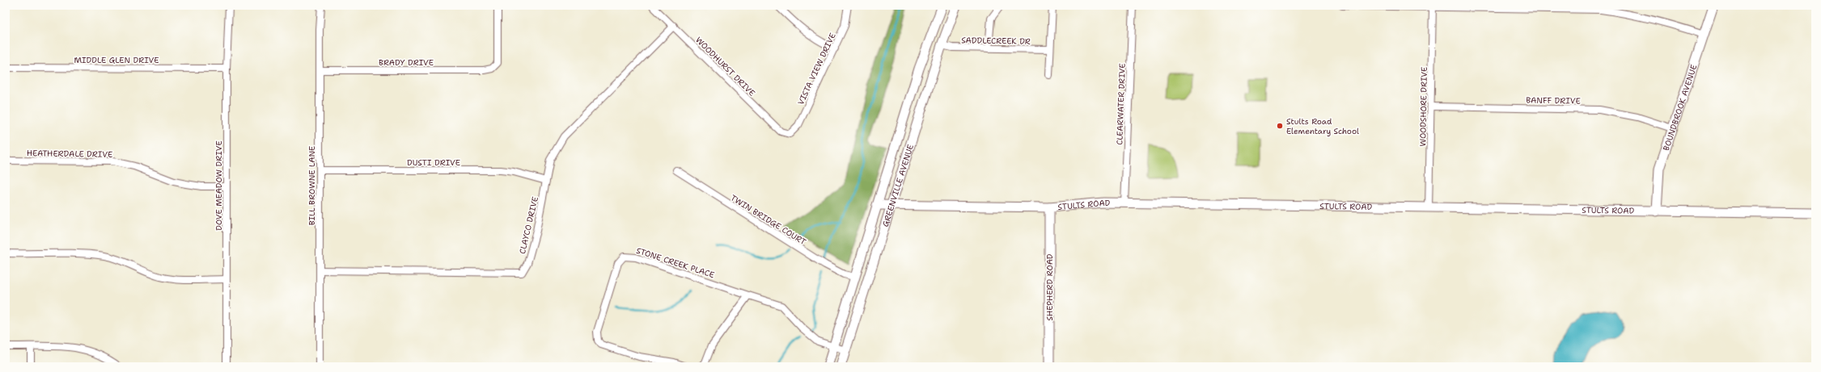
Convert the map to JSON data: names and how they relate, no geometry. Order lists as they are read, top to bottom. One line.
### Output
{"streets":{"street":["SADDLECREEK DR","MIDDLE GLEN DRIVE","BRADY DRIVE","WOODHURST DRIVE","VISTA VIEW DRIVE","BANFF DRIVE","CLEARWATER DRIVE","WOODSHORE DRIVE","BOUNDBROOK AVENUE","HEATHERDALE DRIVE","DUSTI DRIVE","DOVE MEADOW DRIVE","BILL BROWNE LANE","GREENVILLE AVENUE","STULTS ROAD","TWIN BRIDGE COURT","CLAYCO DRIVE","STONE CREEK PLACE","SHEPHERD ROAD"]},"crossings":[["SADDLECREEK DR","GREENVILLE AVENUE"],["MIDDLE GLEN DRIVE","DOVE MEADOW DRIVE"],["BRADY DRIVE","BILL BROWNE LANE"],["WOODHURST DRIVE","VISTA VIEW DRIVE"],["WOODHURST DRIVE","CLAYCO DRIVE"],["BANFF DRIVE","WOODSHORE DRIVE"],["BANFF DRIVE","BOUNDBROOK AVENUE"],["CLEARWATER DRIVE","STULTS ROAD"],["WOODSHORE DRIVE","STULTS ROAD"],["BOUNDBROOK AVENUE","STULTS ROAD"],["HEATHERDALE DRIVE","DOVE MEADOW DRIVE"],["DUSTI DRIVE","BILL BROWNE LANE"],["DUSTI DRIVE","CLAYCO DRIVE"],["BILL BROWNE LANE","CLAYCO DRIVE"],["GREENVILLE AVENUE","STULTS ROAD"],["GREENVILLE AVENUE","TWIN BRIDGE COURT"],["GREENVILLE AVENUE","STONE CREEK PLACE"],["STULTS ROAD","SHEPHERD ROAD"]],"places":["Stults Road Elementary School"]}
